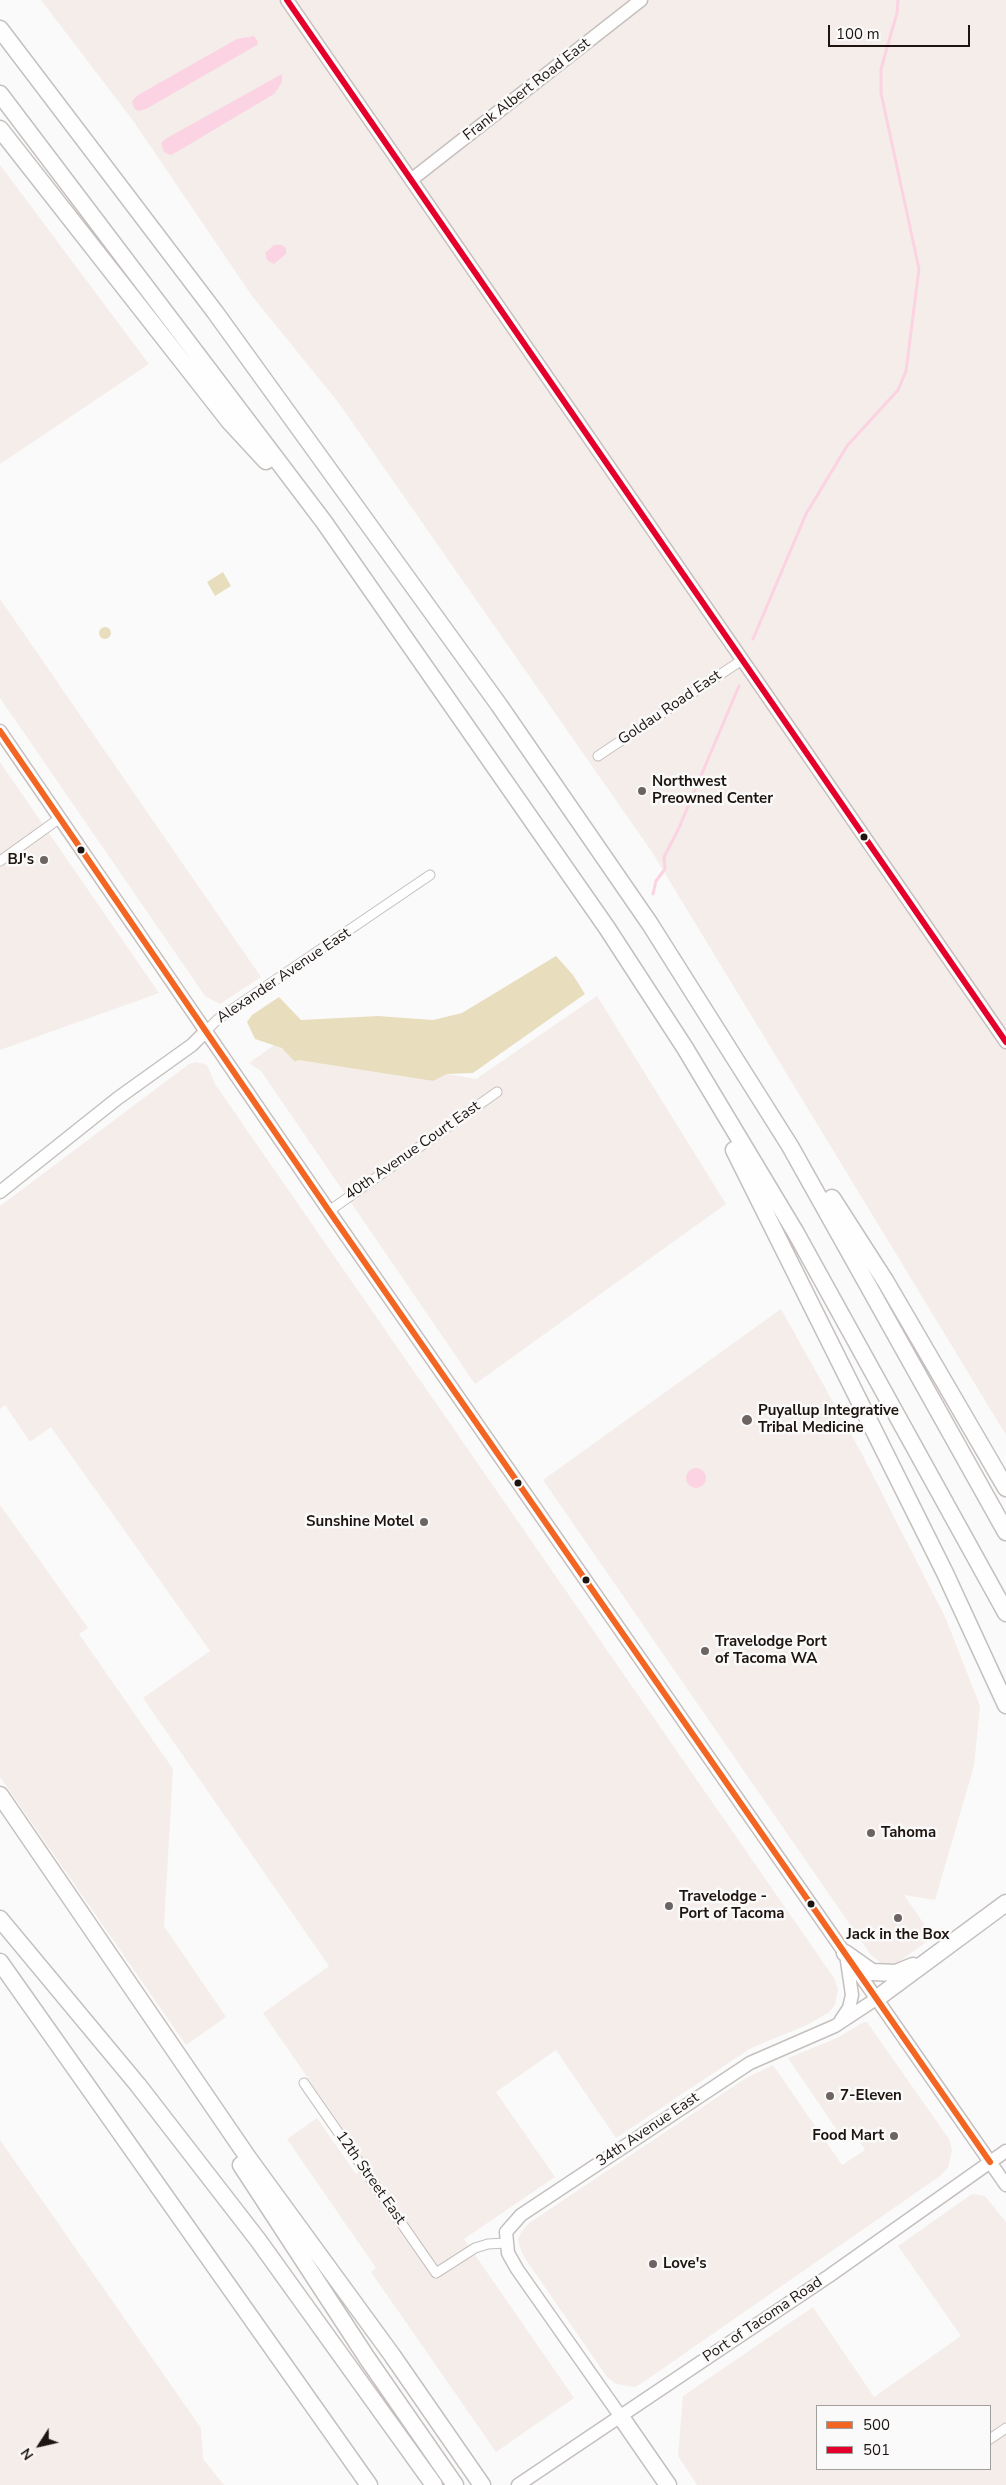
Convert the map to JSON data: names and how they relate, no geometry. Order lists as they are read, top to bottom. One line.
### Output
{"streets":{"main road":["Frank Albert Road East","Alexander Avenue East","34th Avenue East","Port of Tacoma Road"],"street":["Goldau Road East","40th Avenue Court East","12th Street East"]},"crossings":[["34th Avenue East","12th Street East"]],"places":["Northwest Preowned Center","BJ's","Puyallup Integrative Tribal Medicine","Sunshine Motel","Travelodge Port of Tacoma WA","Tahoma","Travelodge - Port of Tacoma","Jack in the Box","7-Eleven","Food Mart","Love's"],"lines":["transit line 501","transit line 500"],"legend":["500","501"],"scale_bar":"100 m","north":"bottom left"}
